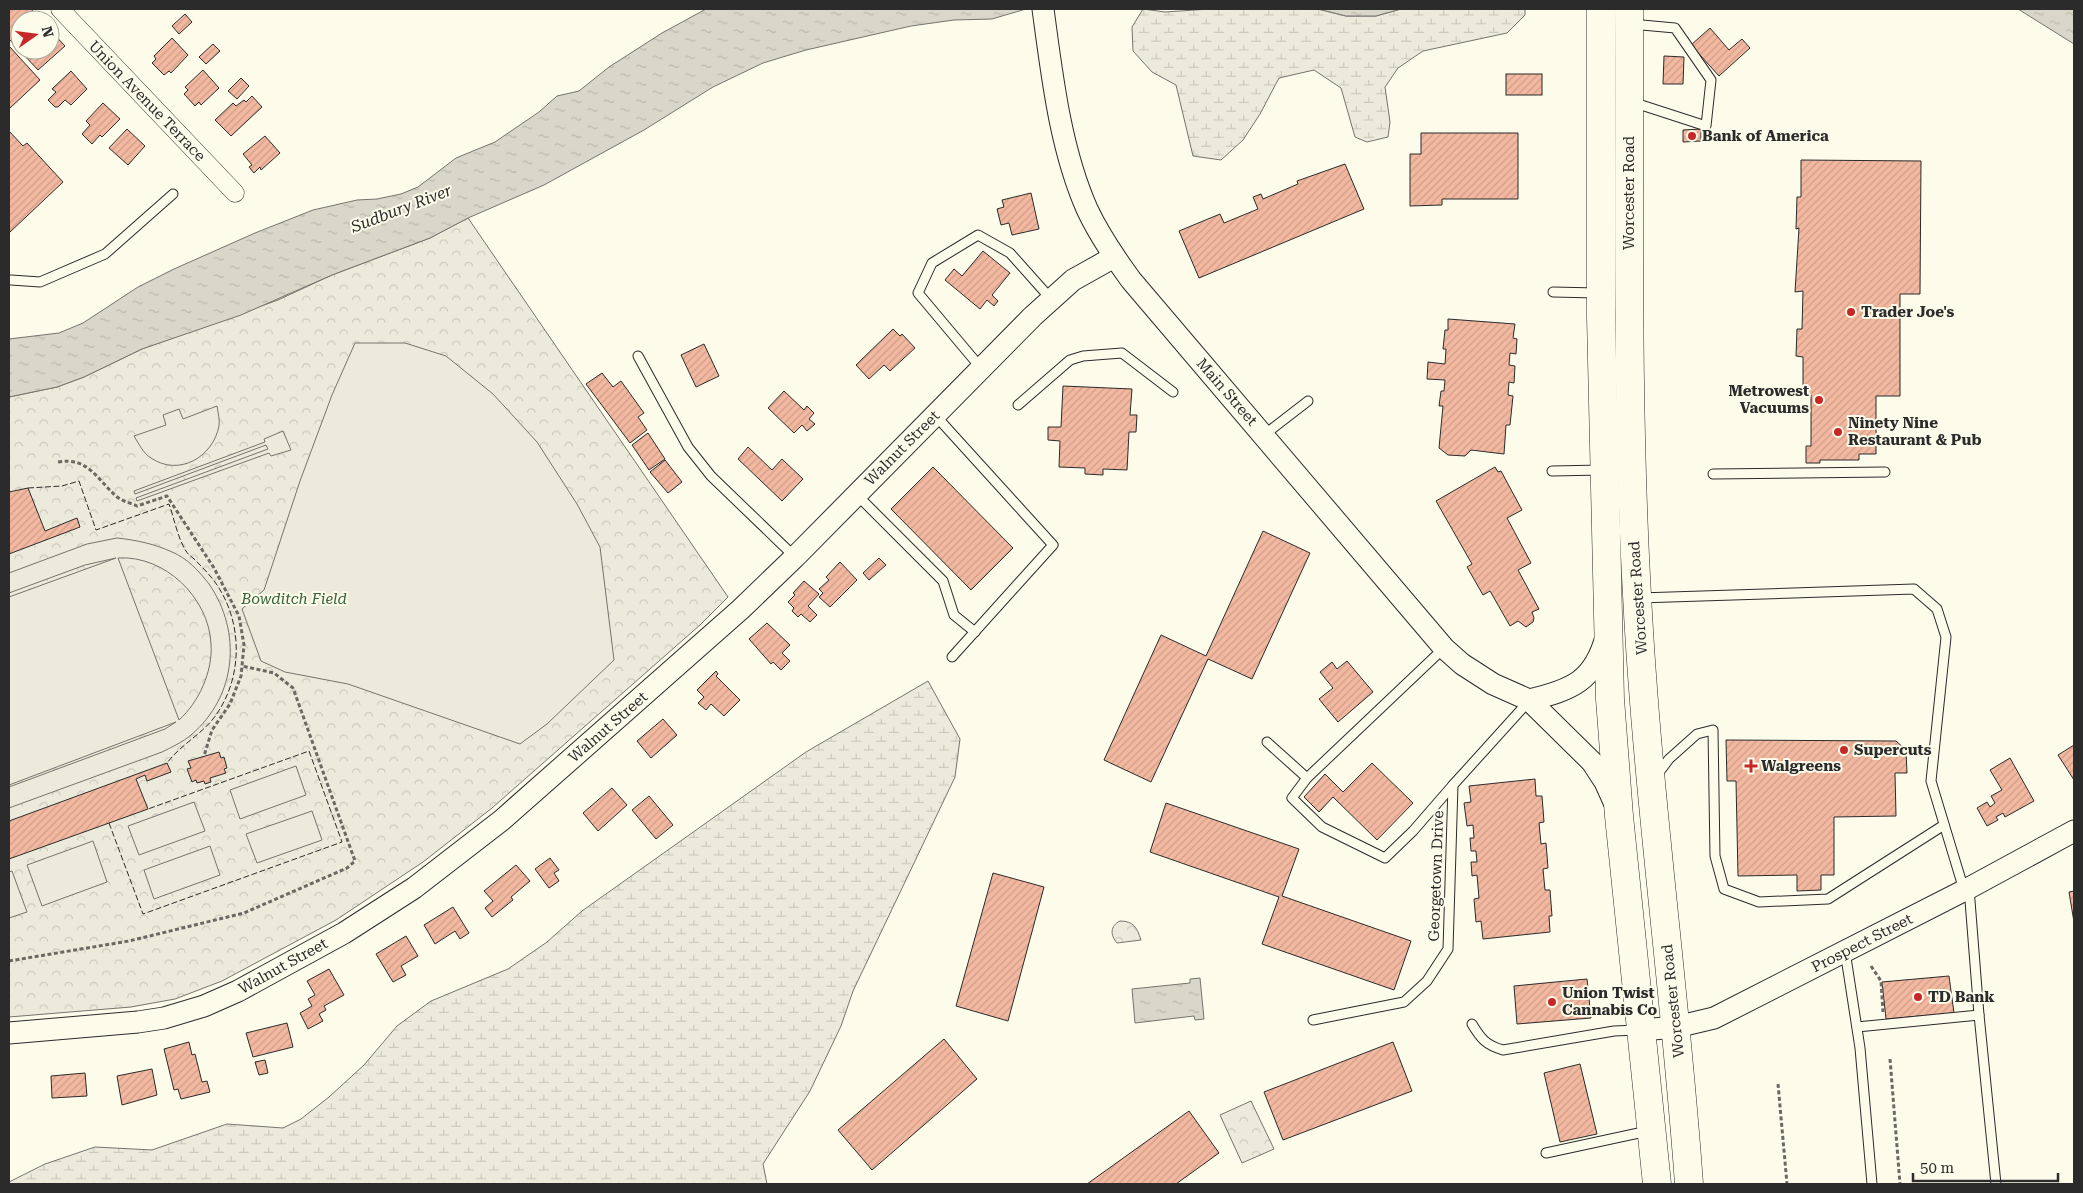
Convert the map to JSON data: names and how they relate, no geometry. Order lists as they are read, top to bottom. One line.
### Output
{"streets":{"highway":["Worcester Road"],"street":["Union Avenue Terrace","Main Street","Walnut Street","Prospect Street"],"lane":["Georgetown Drive"]},"crossings":[["Worcester Road","Main Street"],["Worcester Road","Prospect Street"],["Main Street","Walnut Street"]],"water":["Sudbury River"],"parks":["Bowditch Field"],"places":{"other":["Bank of America","Trader Joe's","Metrowest Vacuums","Ninety Nine Restaurant & Pub","Supercuts","TD Bank","Union Twist Cannabis Co"],"health":["Walgreens"]},"scale_bar":"50 m","north":"right"}
